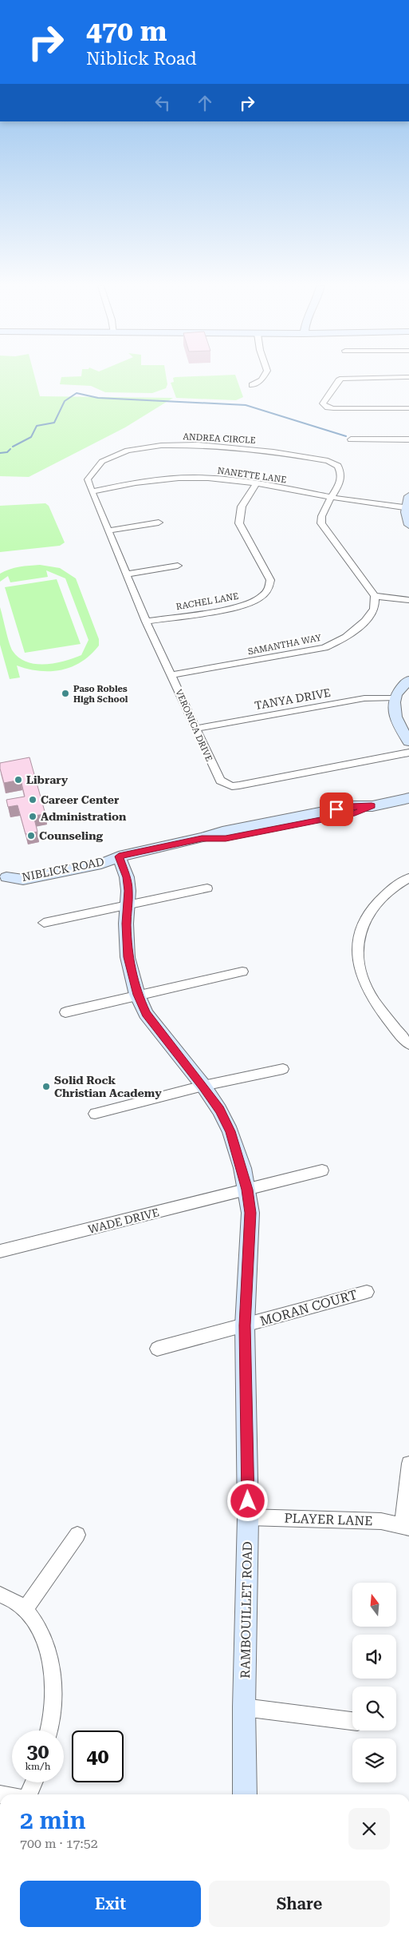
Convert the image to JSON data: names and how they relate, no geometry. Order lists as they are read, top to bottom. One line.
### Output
{"streets":{"street":["ANDREA CIRCLE","NANETTE LANE","RACHEL LANE","SAMANTHA WAY","TANYA DRIVE","VERONICA DRIVE","NIBLICK ROAD","WADE DRIVE","MORAN COURT","PLAYER LANE","RAMBOUILLET ROAD"]},"crossings":[["ANDREA CIRCLE","NANETTE LANE"],["ANDREA CIRCLE","VERONICA DRIVE"],["NANETTE LANE","RACHEL LANE"],["NANETTE LANE","VERONICA DRIVE"],["RACHEL LANE","VERONICA DRIVE"],["SAMANTHA WAY","VERONICA DRIVE"],["TANYA DRIVE","VERONICA DRIVE"],["NIBLICK ROAD","RAMBOUILLET ROAD"],["WADE DRIVE","RAMBOUILLET ROAD"],["MORAN COURT","RAMBOUILLET ROAD"],["PLAYER LANE","RAMBOUILLET ROAD"]],"places":["Paso Robles High School","Library","Career Center","Administration","Counseling","Solid Rock Christian Academy"],"north":"top","page":{"turn":["470 m","Niblick Road"],"speed":"30 km/h","limit":"40","heading":["2 min","700 m · 17:52"],"buttons":["Exit","Share"]}}
